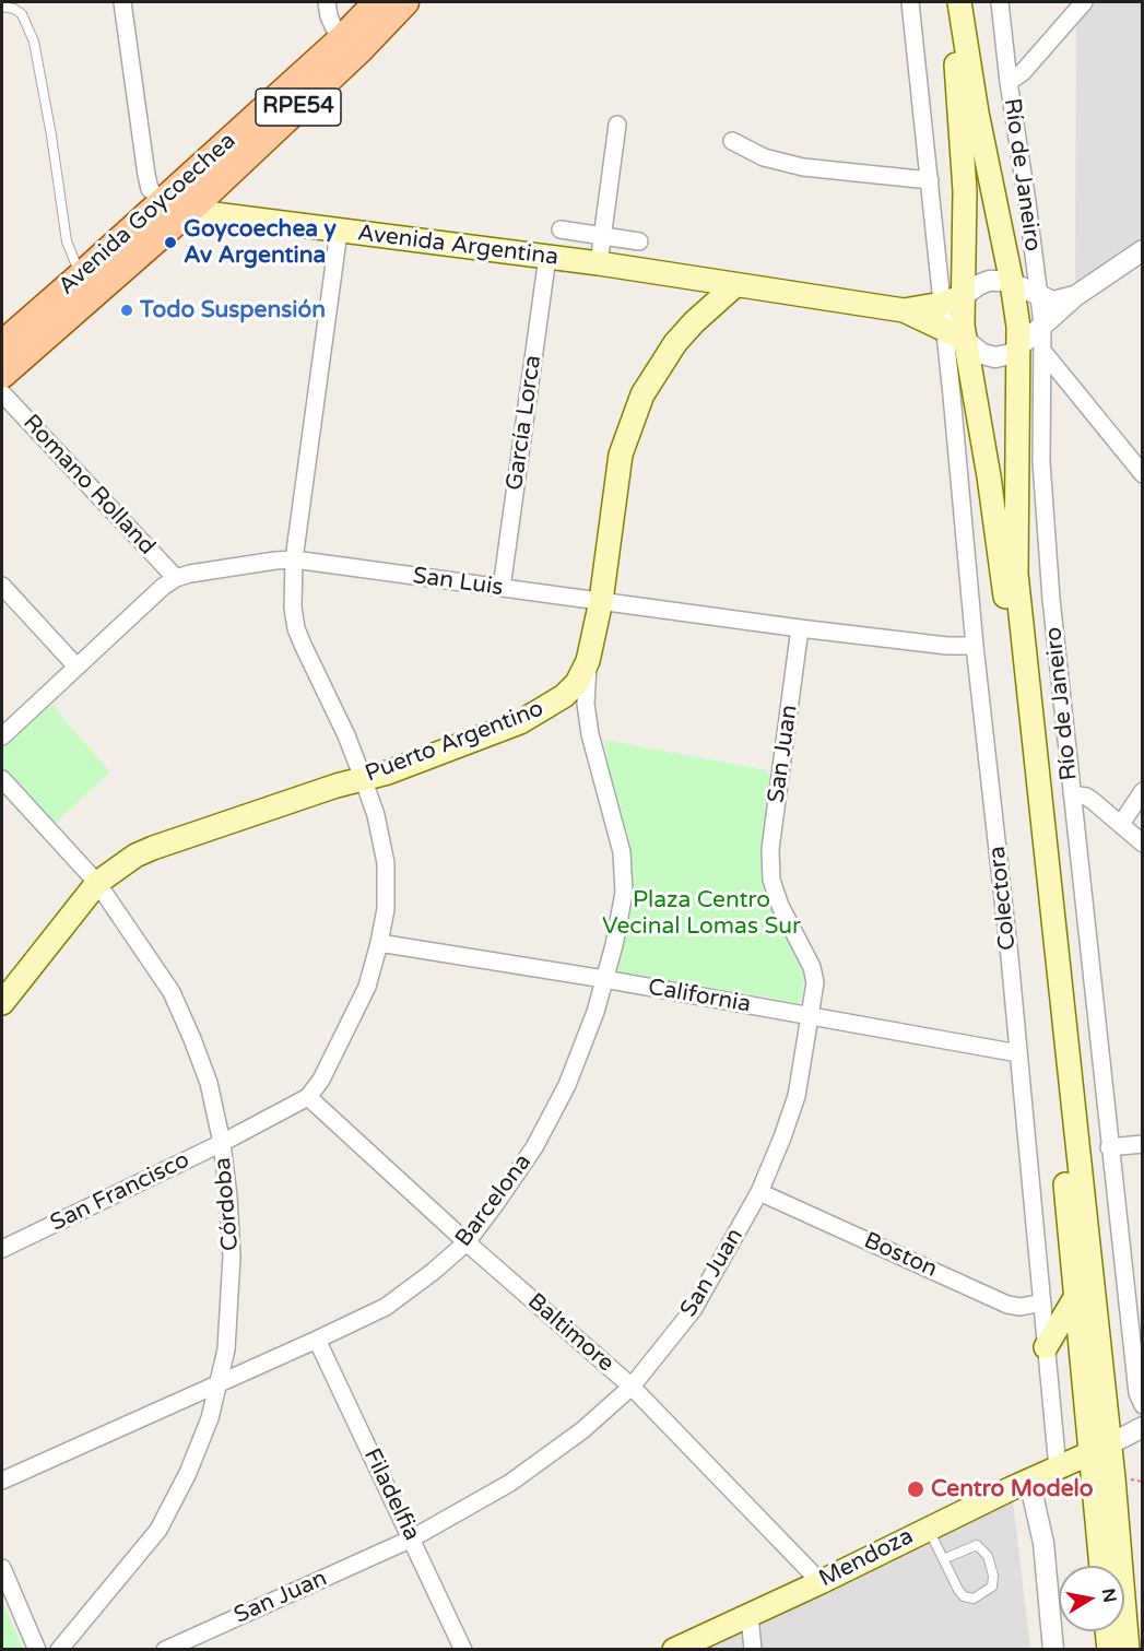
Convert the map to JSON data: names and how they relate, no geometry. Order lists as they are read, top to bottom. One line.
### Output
{"streets":{"main road":["RPE54","Avenida Goycoechea","Avenida Argentina","Puerto Argentino","Mendoza"],"street":["Río de Janeiro","García Lorca","Romano Rolland","San Luis","San Juan","Colectora","California","San Francisco","Barcelona","Córdoba","Boston","Baltimore","Filadelfia"]},"crossings":[["Avenida Goycoechea","Avenida Argentina"],["Avenida Argentina","García Lorca"],["Avenida Argentina","Puerto Argentino"],["Avenida Argentina","Colectora"],["García Lorca","San Luis"],["Romano Rolland","San Luis"],["San Luis","Puerto Argentino"],["San Luis","San Juan"],["San Luis","Colectora"],["Puerto Argentino","Barcelona"],["Puerto Argentino","Córdoba"],["San Juan","California"],["San Juan","Boston"],["San Juan","Baltimore"],["San Juan","Filadelfia"],["Colectora","California"],["Colectora","Boston"],["Colectora","Mendoza"],["California","Barcelona"],["San Francisco","Córdoba"],["San Francisco","Baltimore"],["Barcelona","Córdoba"],["Barcelona","Baltimore"],["Barcelona","Filadelfia"],["Baltimore","Mendoza"]],"parks":["Plaza Centro Vecinal Lomas Sur"],"places":["Goycoechea y Av Argentina","Todo Suspensión","Centro Modelo"],"north":"right"}
